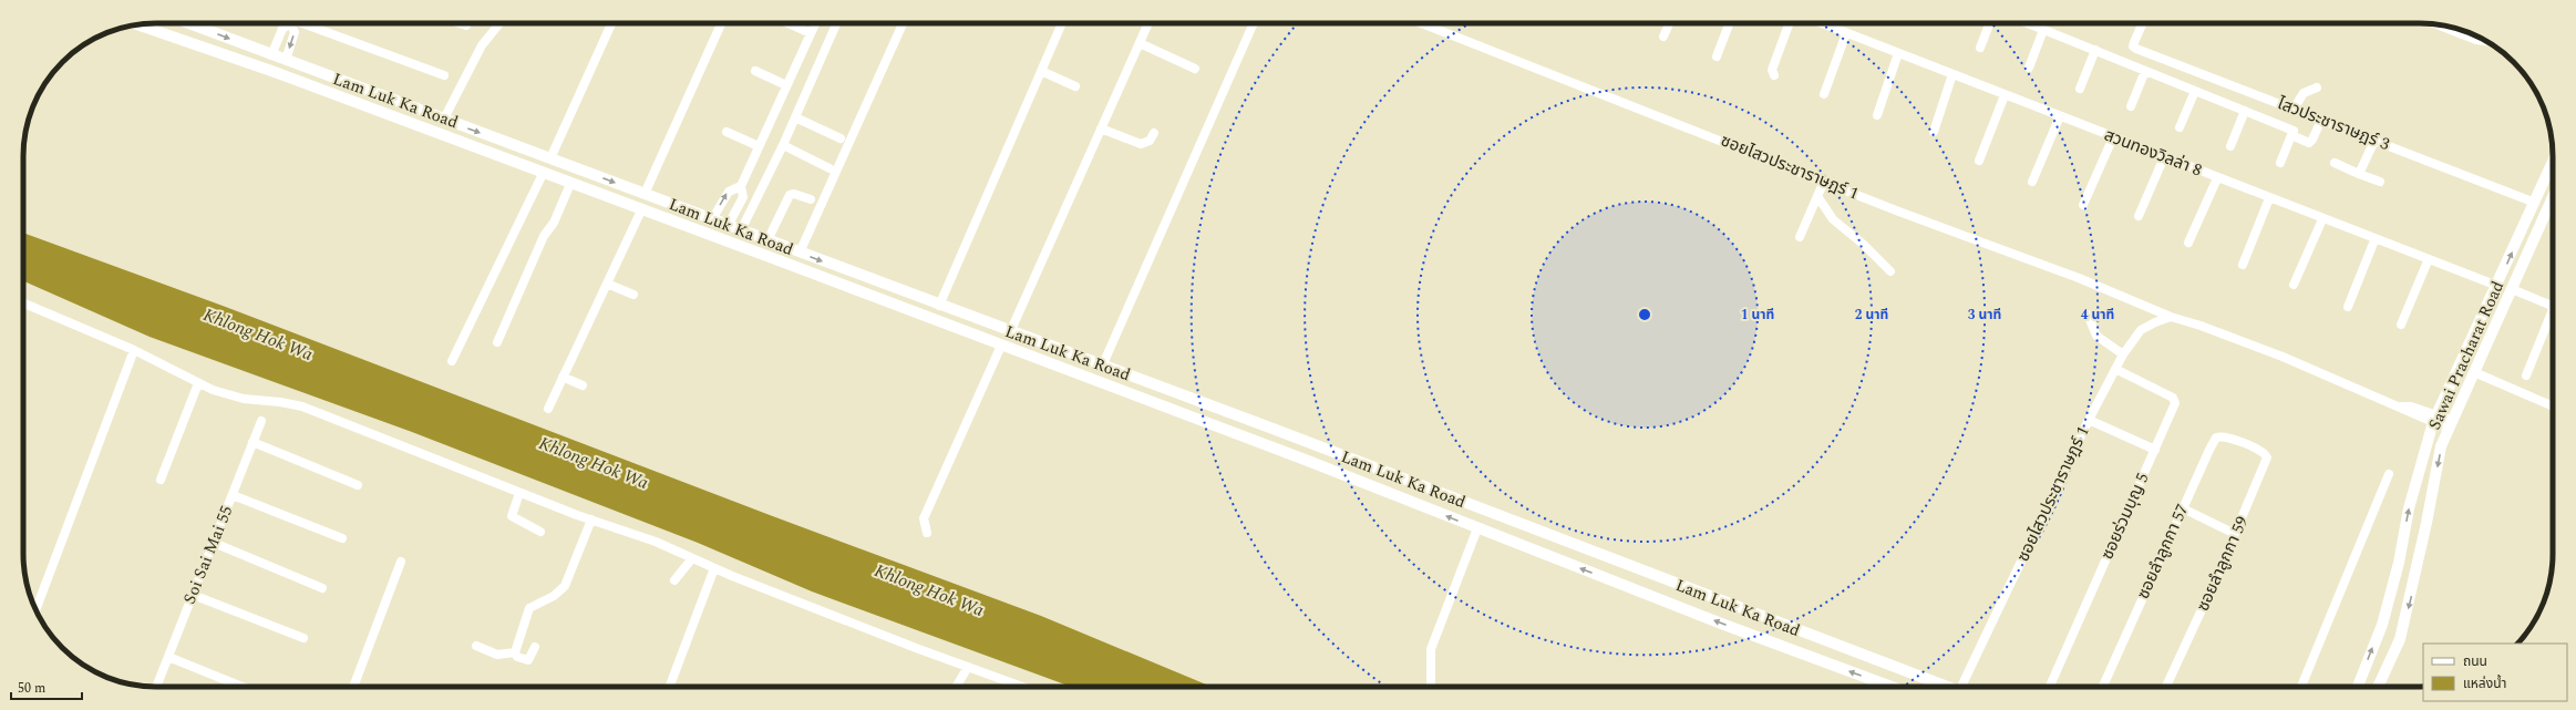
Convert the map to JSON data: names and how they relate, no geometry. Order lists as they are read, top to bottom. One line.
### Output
{"streets":{"main road":["Lam Luk Ka Road","Sawai Pracharat Road"],"street":["ไสวประชาราษฎร์ 3","สวนทองวิลล่า 8","ซอยไสวประชาราษฎร์ 1","ซอยร่วมบุญ 5","ซอยลำลูกกา 57","Soi Sai Mai 55","ซอยลำลูกกา 59"]},"crossings":[["ไสวประชาราษฎร์ 3","Sawai Pracharat Road"],["สวนทองวิลล่า 8","Sawai Pracharat Road"],["ซอยไสวประชาราษฎร์ 1","Sawai Pracharat Road"],["ซอยไสวประชาราษฎร์ 1","ซอยร่วมบุญ 5"],["ซอยลำลูกกา 57","ซอยลำลูกกา 59"]],"water":["Khlong Hok Wa"],"legend":["ถนน","แหล่งน้ำ"],"scale_bar":"50 m","rings":["1 นาที","2 นาที","3 นาที","4 นาที"]}
